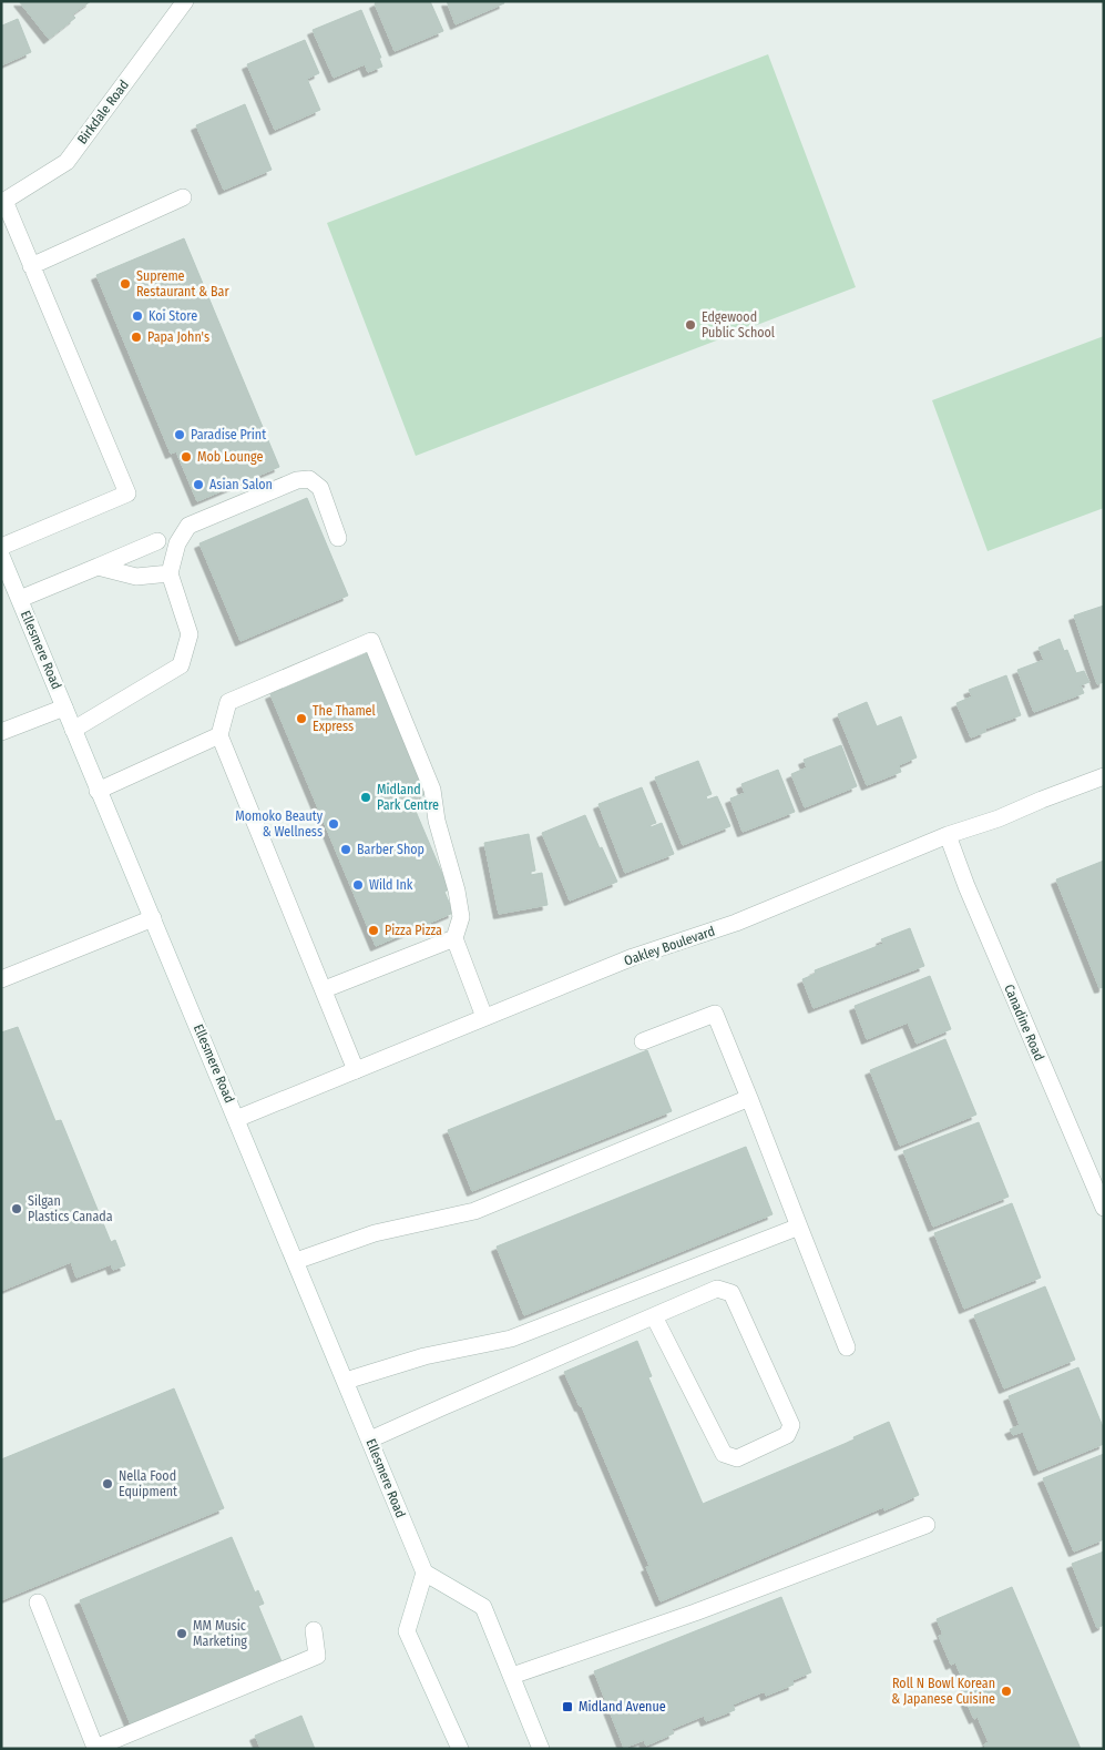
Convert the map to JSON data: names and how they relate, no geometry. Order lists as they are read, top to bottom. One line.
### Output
{"streets":{"street":["Birkdale Road","Ellesmere Road","Oakley Boulevard","Canadine Road"]},"crossings":[["Ellesmere Road","Oakley Boulevard"],["Oakley Boulevard","Canadine Road"]],"places":{"other":["Supreme Restaurant & Bar","Koi Store","Edgewood Public School","Papa John's","Paradise Print","Mob Lounge","Asian Salon","The Thamel Express","Midland Park Centre","Momoko Beauty & Wellness","Barber Shop","Wild Ink","Pizza Pizza","Silgan Plastics Canada","Nella Food Equipment","MM Music Marketing","Roll N Bowl Korean & Japanese Cuisine"],"transit":["Midland Avenue"]}}
